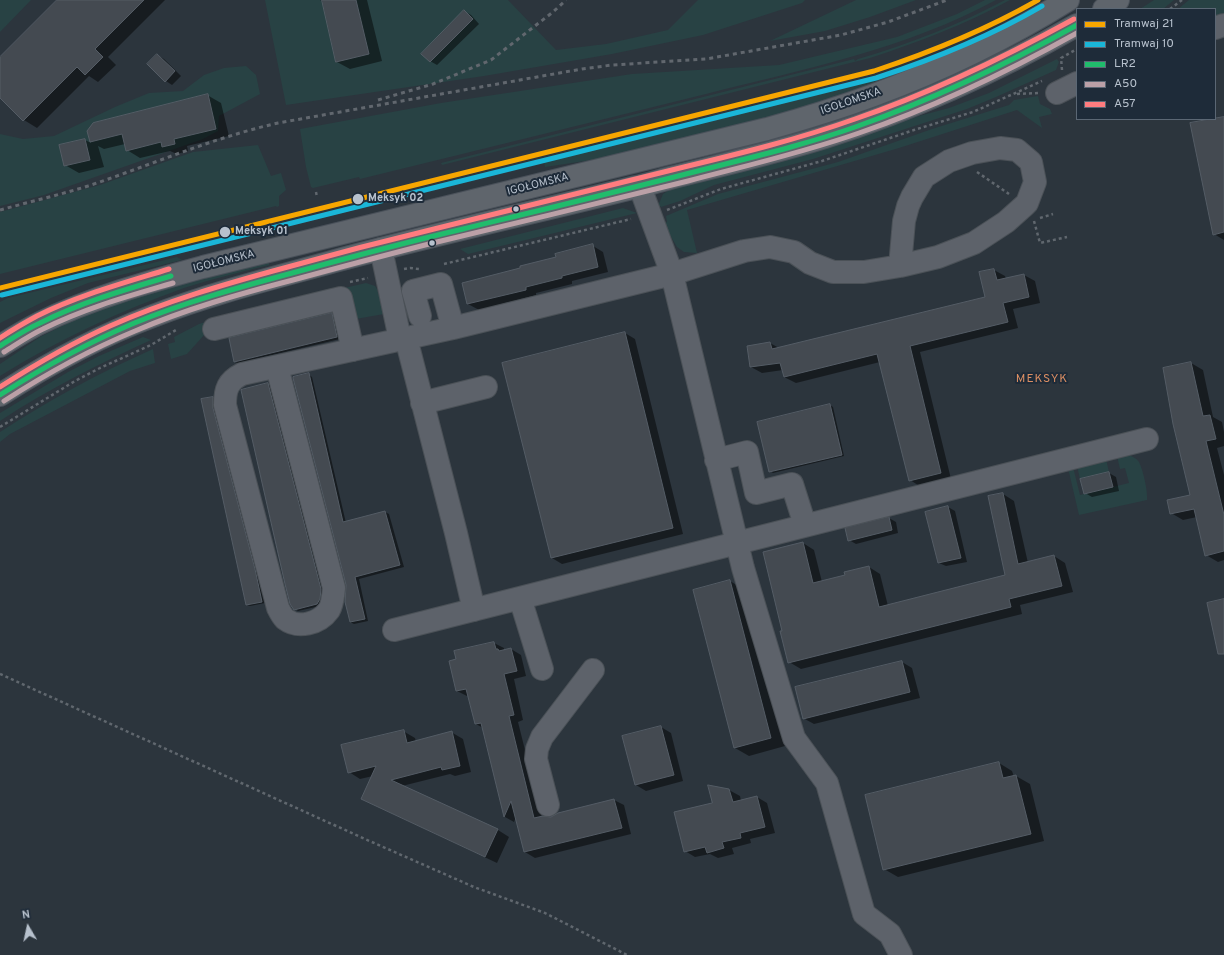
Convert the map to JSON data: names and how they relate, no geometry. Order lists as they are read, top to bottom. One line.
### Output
{"streets":{"main road":["IGOŁOMSKA"]},"districts":["MEKSYK"],"places":["Meksyk 02","Meksyk 01"],"lines":["tram line 21","tram line 10","transit line A57","transit line LR2","transit line A50"],"legend":["Tramwaj 21","Tramwaj 10","LR2","A50","A57"],"north":"top"}
